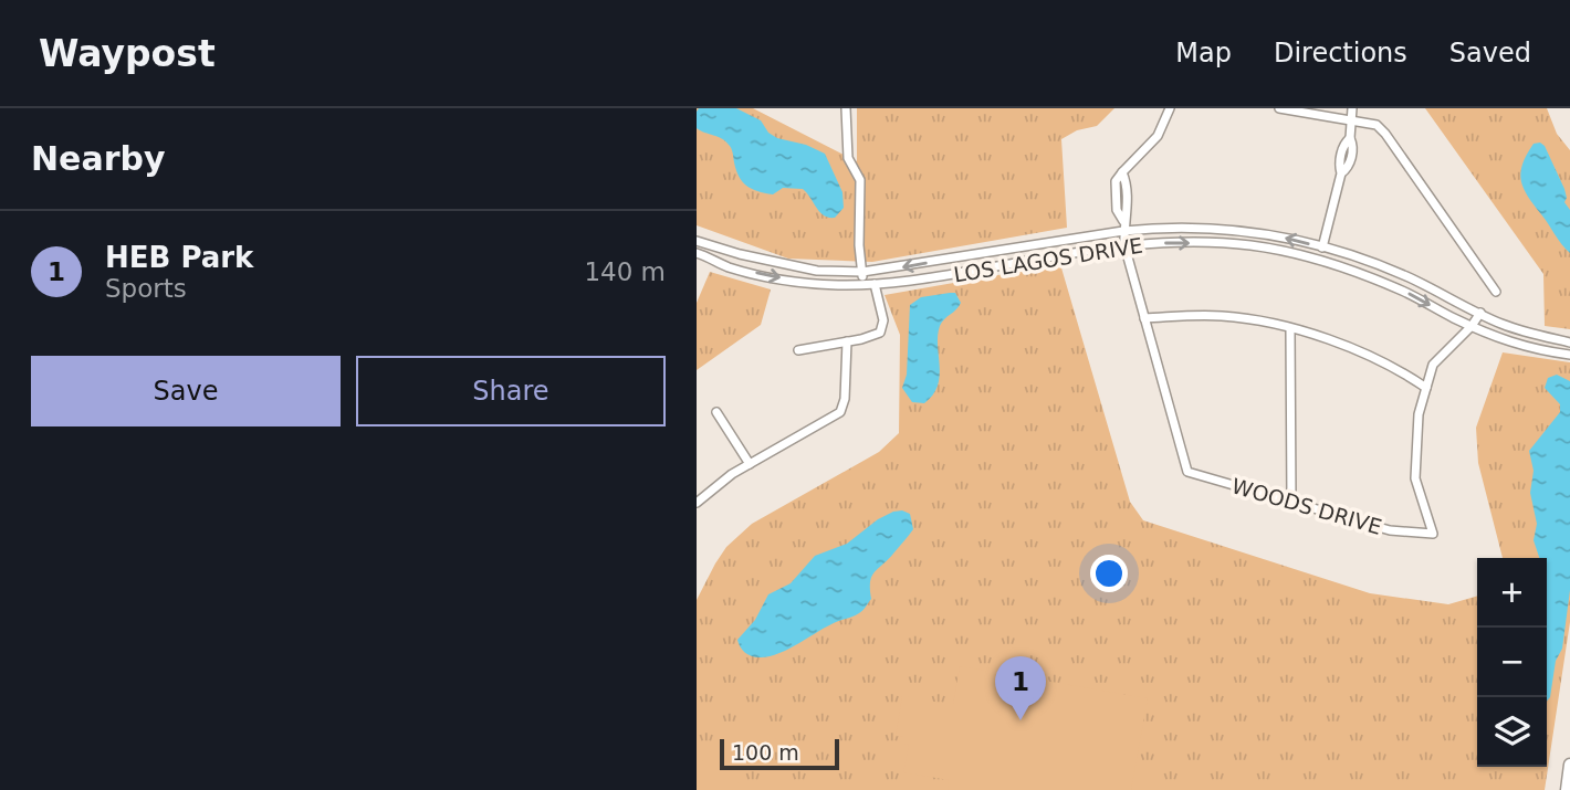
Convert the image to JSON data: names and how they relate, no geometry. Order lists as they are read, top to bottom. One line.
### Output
{"streets":{"street":["LOS LAGOS DRIVE","WOODS DRIVE"]},"crossings":[["LOS LAGOS DRIVE","WOODS DRIVE"]],"scale_bar":"100 m","page":{"header":"Waypost","nav":["Map","Directions","Saved"],"heading":"Nearby","list":[{"mark":"1","name":"HEB Park","note":"Sports","value":"140 m"}],"buttons":["Save","Share"],"map_buttons":["+","−"],"pins":"1","scale":"100 m"}}
